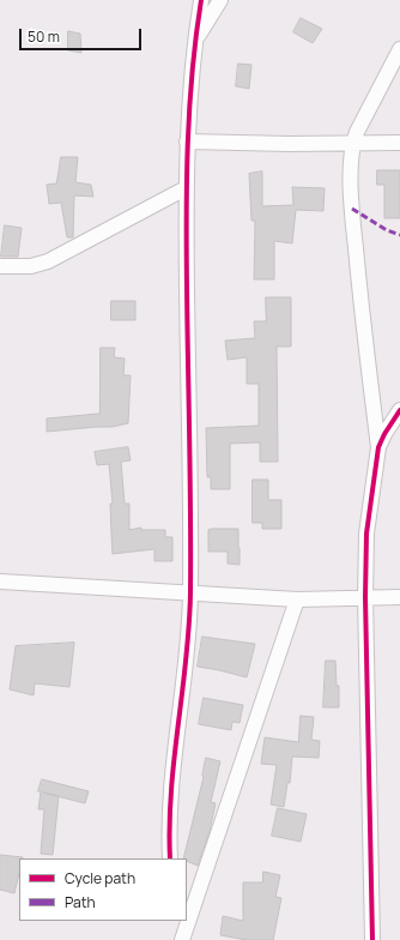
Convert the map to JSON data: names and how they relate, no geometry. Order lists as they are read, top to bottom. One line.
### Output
{"legend":["Cycle path","Path"],"scale_bar":"50 m"}
